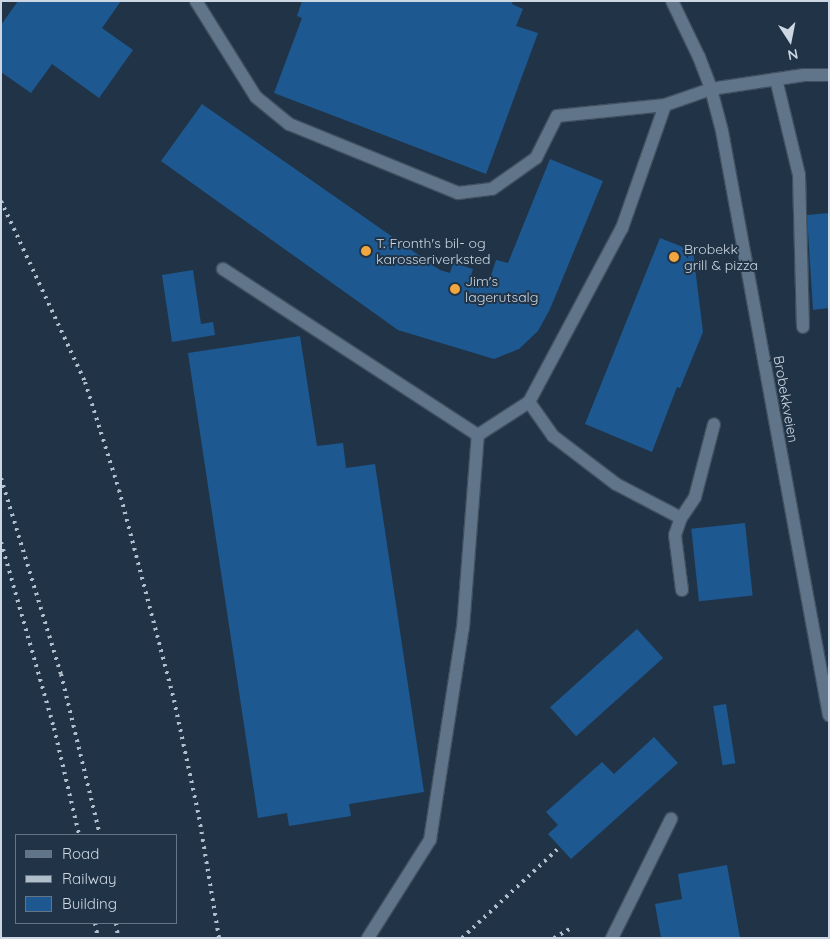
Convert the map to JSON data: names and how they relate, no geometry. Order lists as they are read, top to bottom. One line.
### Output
{"streets":{"street":["Brobekkveien"]},"places":["T. Fronth's bil- og karosseriverksted","Brobekk grill & pizza","Jim's lagerutsalg"],"legend":["Road","Railway","Building"],"north":"bottom"}
